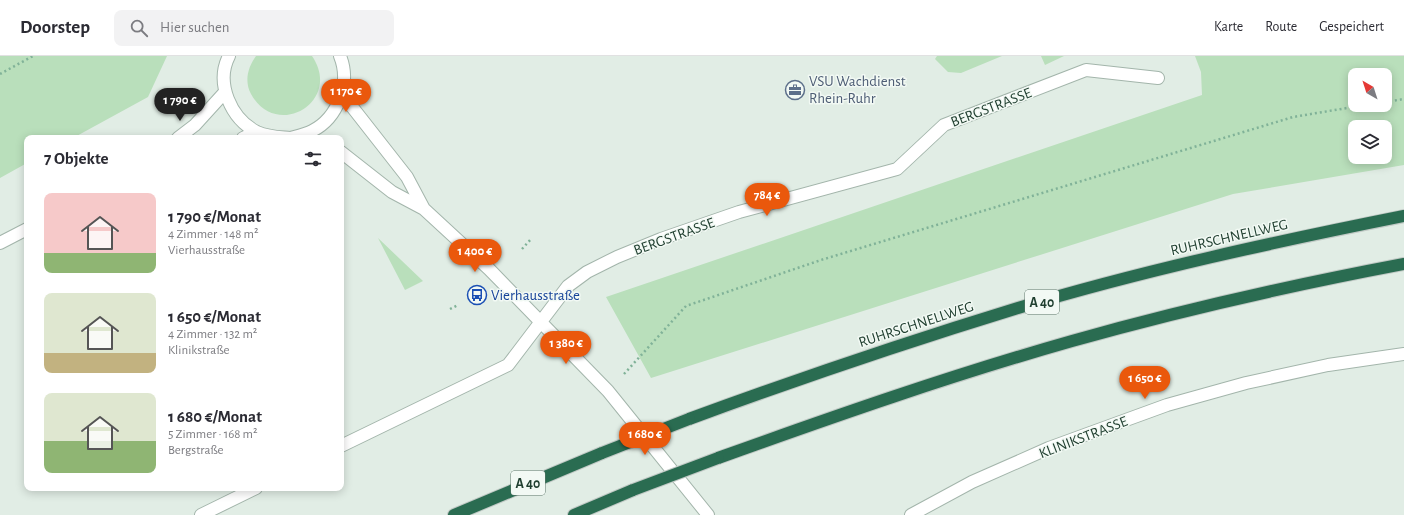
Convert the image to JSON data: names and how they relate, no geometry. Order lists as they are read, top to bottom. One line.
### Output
{"streets":{"highway":["RUHRSCHNELLWEG","A 40"],"street":["BERGSTRASSE","KLINIKSTRASSE"]},"places":{"office":["VSU Wachdienst Rhein-Ruhr"],"bus stop":["Vierhausstraße"]},"north":"top left","page":{"header":"Doorstep","search":"Hier suchen","nav":["Karte","Route","Gespeichert"],"price":["1 170 €","1 790 €","784 €","1 400 €","1 380 €","1 650 €","1 680 €"],"heading":"7 Objekte","list":[{"name":"1 790 €/Monat","note":"4 Zimmer · 148 m² · Vierhausstraße"},{"name":"1 650 €/Monat","note":"4 Zimmer · 132 m² · Klinikstraße"},{"name":"1 680 €/Monat","note":"5 Zimmer · 168 m² · Bergstraße"}]}}
